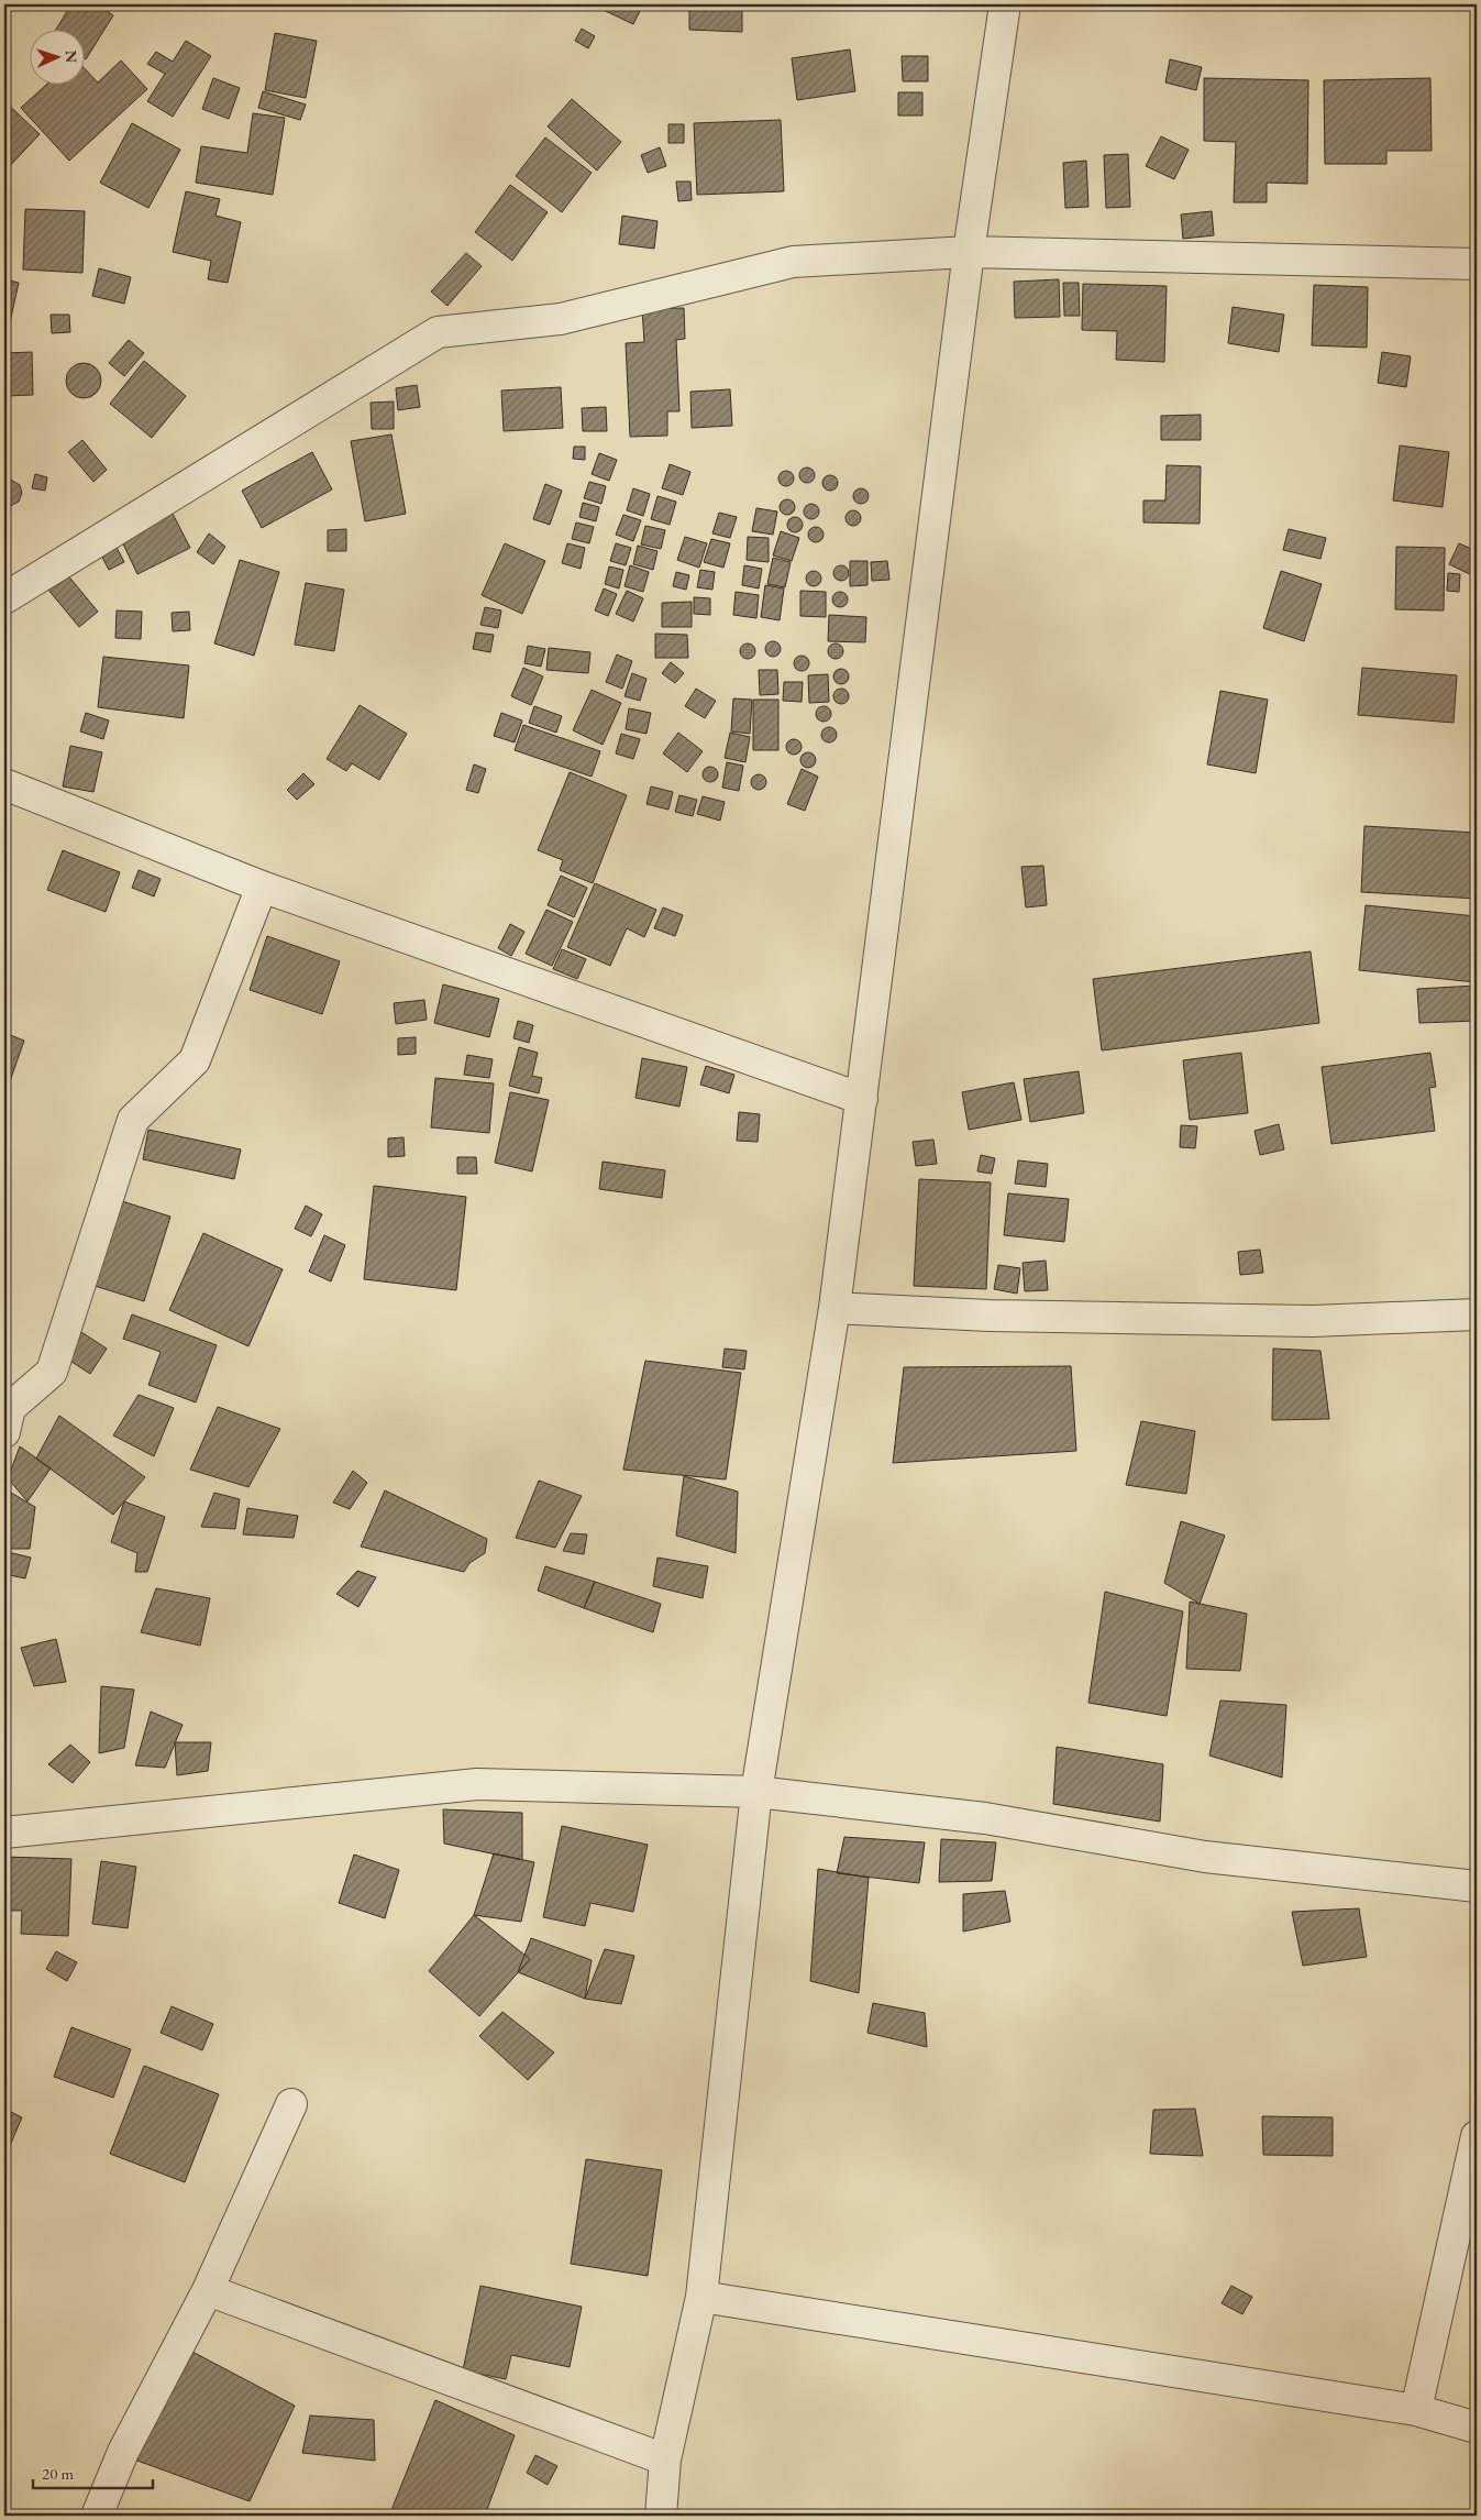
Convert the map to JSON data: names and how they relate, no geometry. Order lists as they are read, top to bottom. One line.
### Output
{"scale_bar":"20 m","north":"right"}
